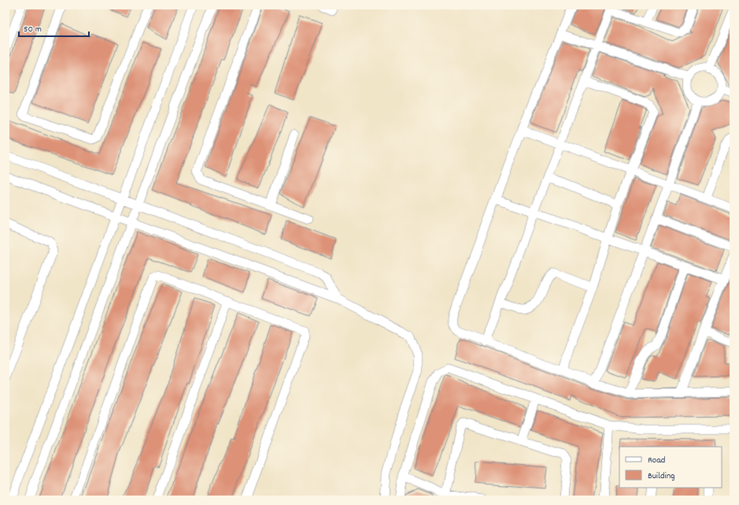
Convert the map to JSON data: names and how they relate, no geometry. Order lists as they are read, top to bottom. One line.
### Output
{"legend":["Road","Building"],"scale_bar":"50 m"}
